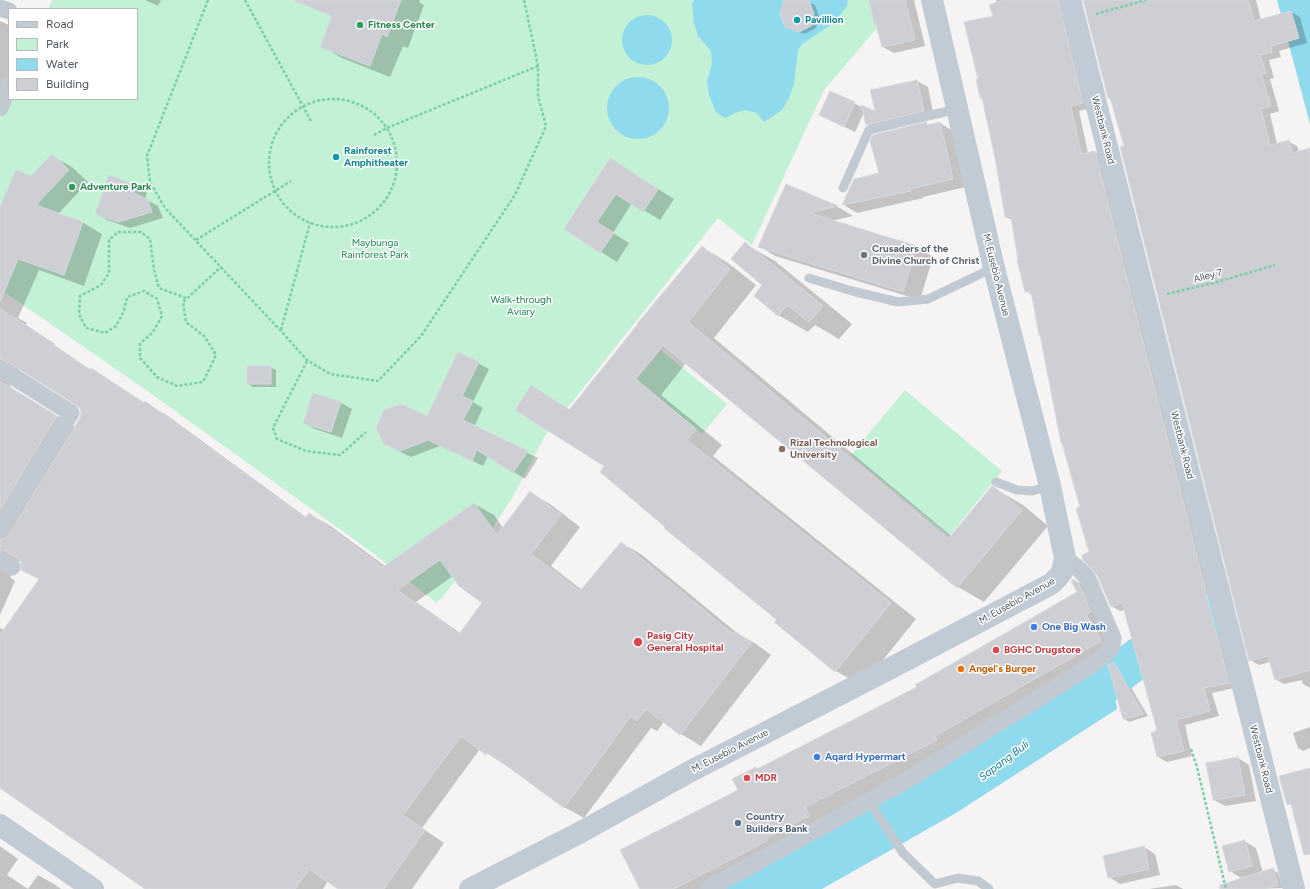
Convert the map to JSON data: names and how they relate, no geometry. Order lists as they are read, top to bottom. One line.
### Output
{"streets":{"street":["Westbank Road","M. Eusebio Avenue"],"path":["Alley 7"]},"crossings":[["Westbank Road","Alley 7"]],"water":["Sapang Buli"],"parks":["Maybunga Rainforest Park","Walk-through Aviary"],"places":["Pavillion","Fitness Center","Rainforest Amphitheater","Adventure Park","Crusaders of the Divine Church of Christ","Rizal Technological University","One Big Wash","Pasig City General Hospital","BGHC Drugstore","Angel's Burger","Aqard Hypermart","MDR","Country Builders Bank"],"legend":["Road","Park","Water","Building"]}
